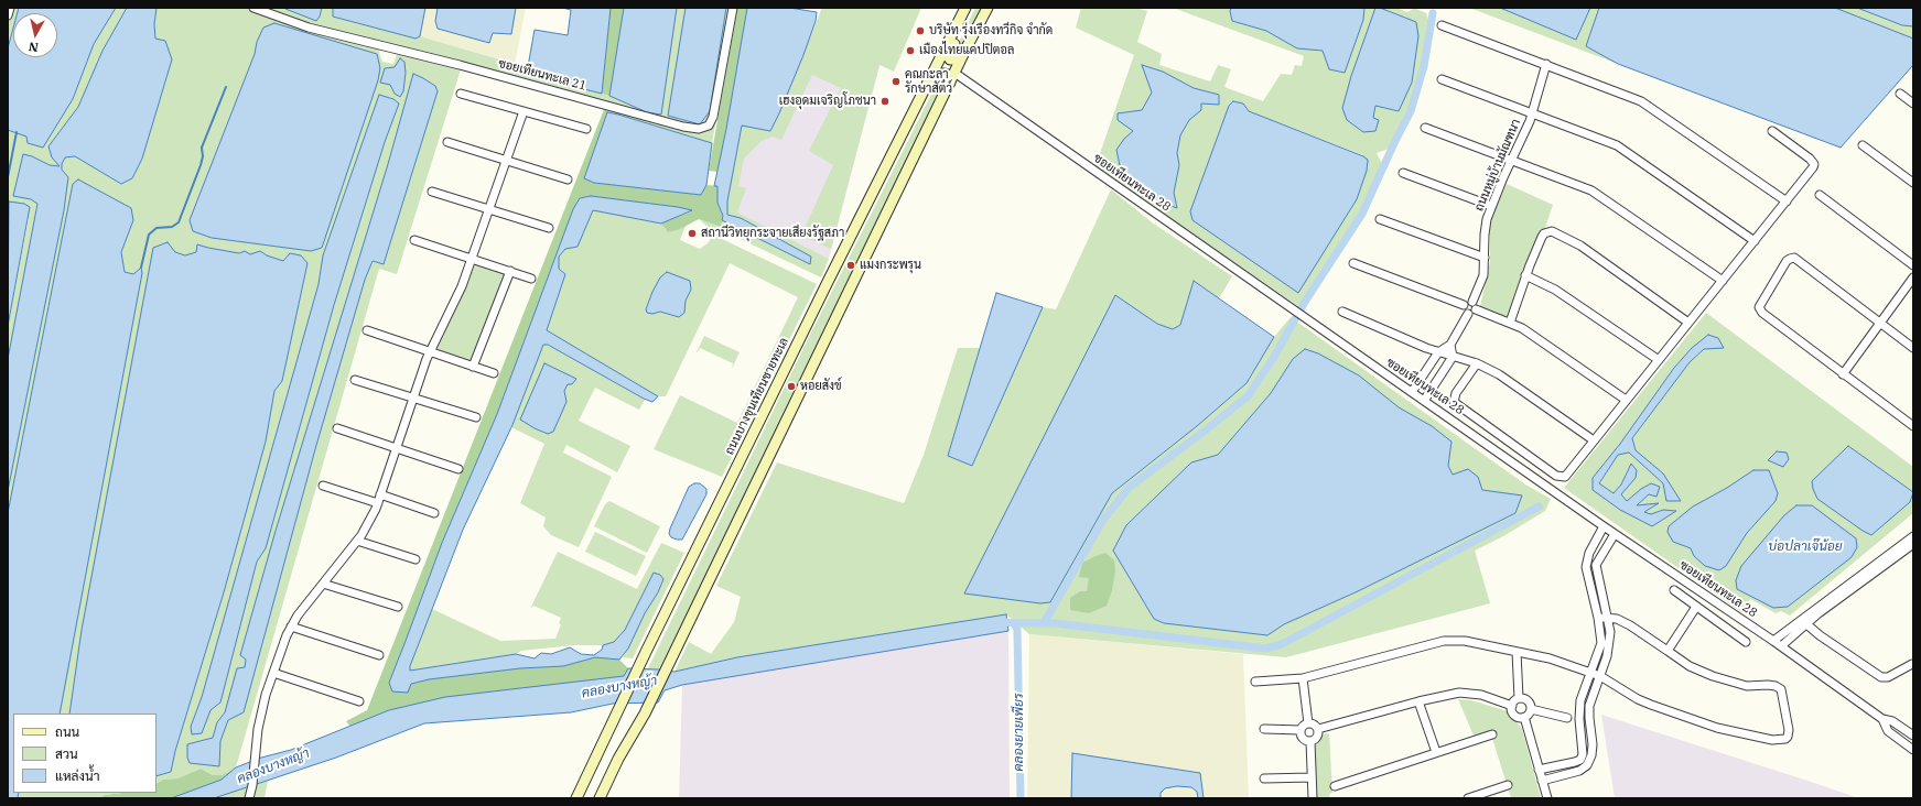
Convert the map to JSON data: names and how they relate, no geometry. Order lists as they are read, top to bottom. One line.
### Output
{"streets":{"main road":["ถนนบางขุนเทียนชายทะเล"],"street":["ซอยเทียนทะเล 21","ถนนหมู่บ้านมัณฑนา","ซอยเทียนทะเล 28"]},"water":["บ่อปลาเจ๊น้อย","คลองบางหญ้า","คลองยายเพียร"],"places":["บริษัท รุ่งเรืองทวีกิจ จำกัด","เมืองไทยแคปปิตอล","คุณกะลา รักษาสัตว์","เฮงอุดมเจริญโภชนา","สถานีวิทยุกระจายเสียงรัฐสภา","แมงกระพรุน","หอยสังข์"],"legend":["ถนน","สวน","แหล่งน้ำ"],"north":"bottom"}
